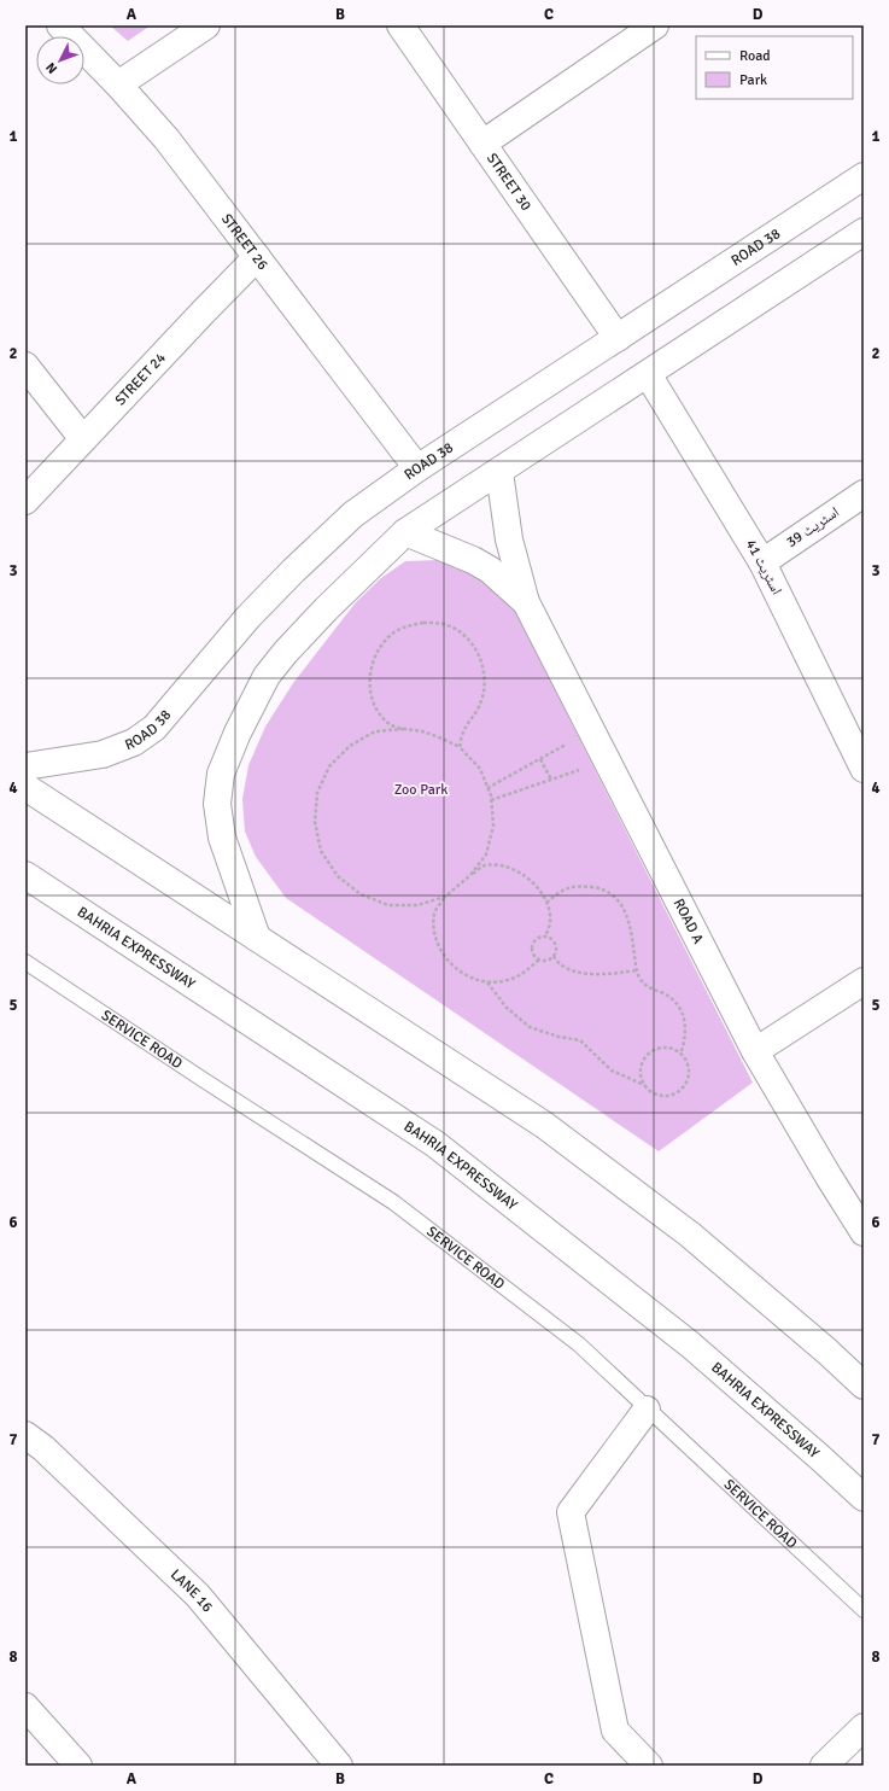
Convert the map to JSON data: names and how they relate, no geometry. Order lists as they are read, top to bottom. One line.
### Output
{"streets":{"main road":["STREET 30","STREET 26","ROAD 38","STREET 24","اسٹریٹ 39","اسٹریٹ 41","ROAD A","BAHRIA EXPRESSWAY","LANE 16"],"lane":["SERVICE ROAD"]},"crossings":[["STREET 30","ROAD 38"],["STREET 26","ROAD 38"],["STREET 26","STREET 24"],["اسٹریٹ 39","اسٹریٹ 41"]],"parks":["Zoo Park"],"legend":["Road","Park"],"north":"bottom left","grid":{"columns":["A","B","C","D"],"rows":["1","2","3","4","5","6","7","8"]}}
